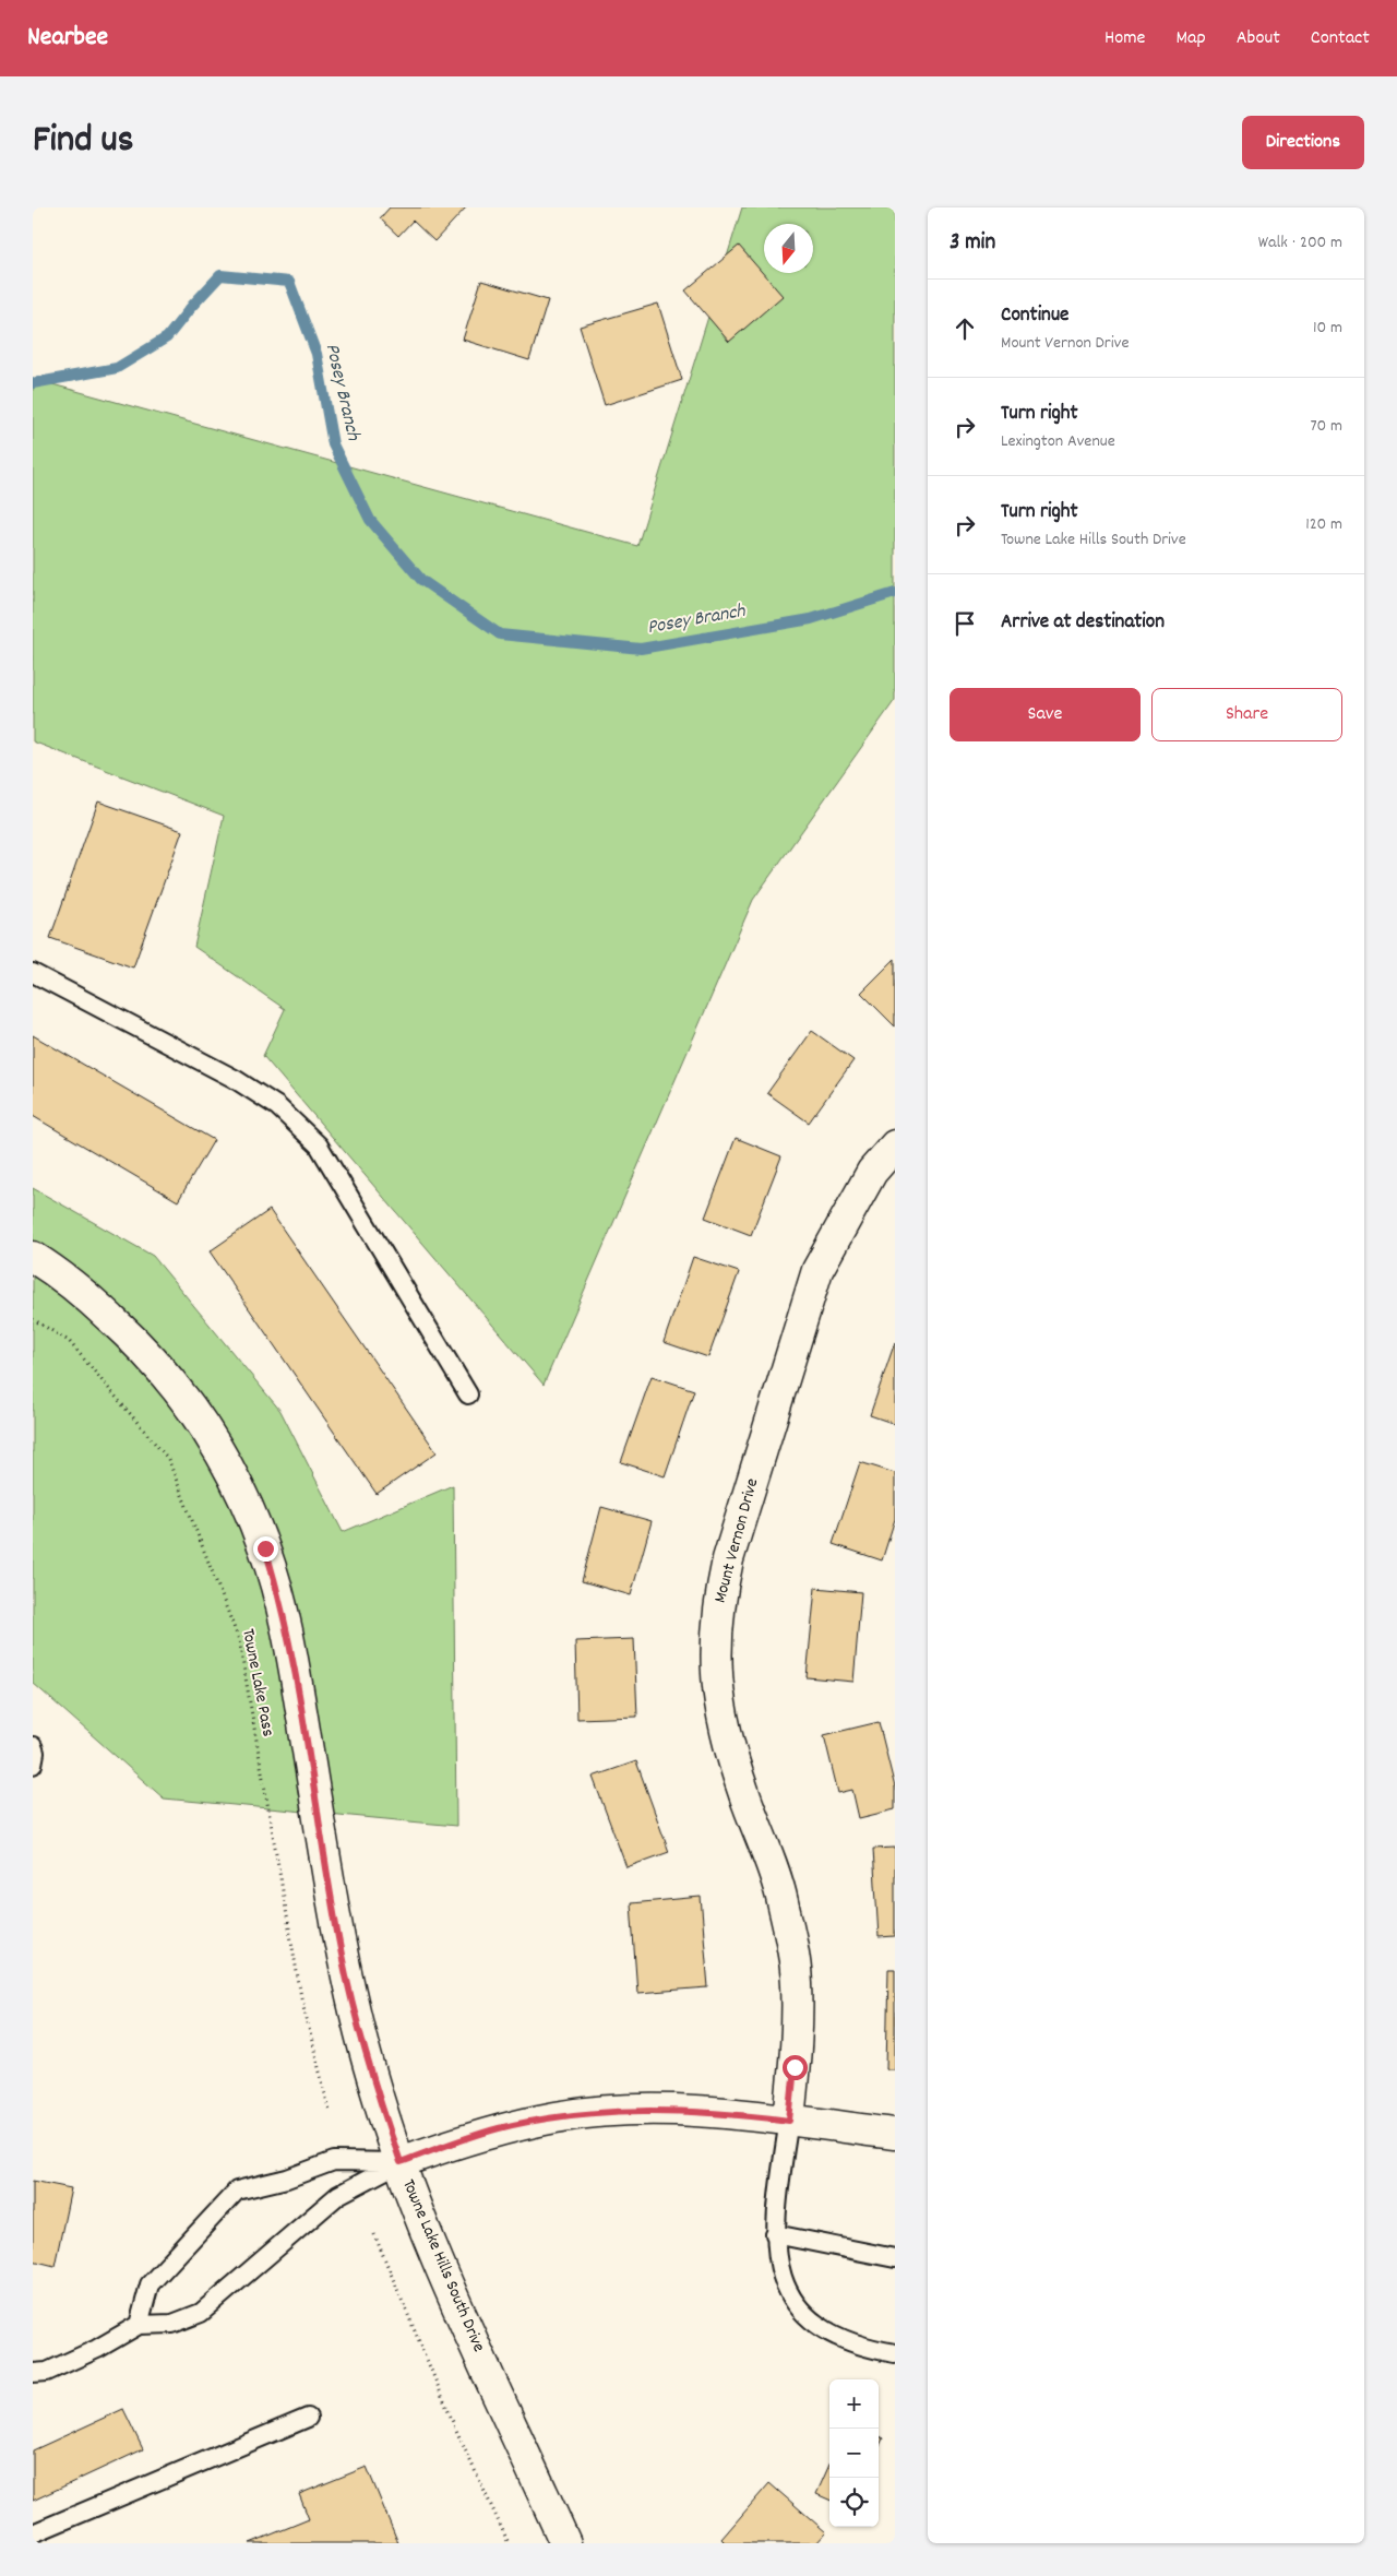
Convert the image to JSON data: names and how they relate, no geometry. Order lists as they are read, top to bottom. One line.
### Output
{"streets":{"street":["Mount Vernon Drive","Towne Lake Hills South Drive"],"path":["Towne Lake Pass"]},"water":["Posey Branch"],"north":"bottom","page":{"header":"Nearbee","nav":["Home","Map","About","Contact"],"title":"Find us","buttons":["Directions",["Save","Share"]],"heading":["3 min","Walk · 200 m"],"list":[["Continue","Mount Vernon Drive","10 m"],["Turn right","Lexington Avenue","70 m"],["Turn right","Towne Lake Hills South Drive","120 m"],"Arrive at destination"],"map_buttons":["+","−"]}}
